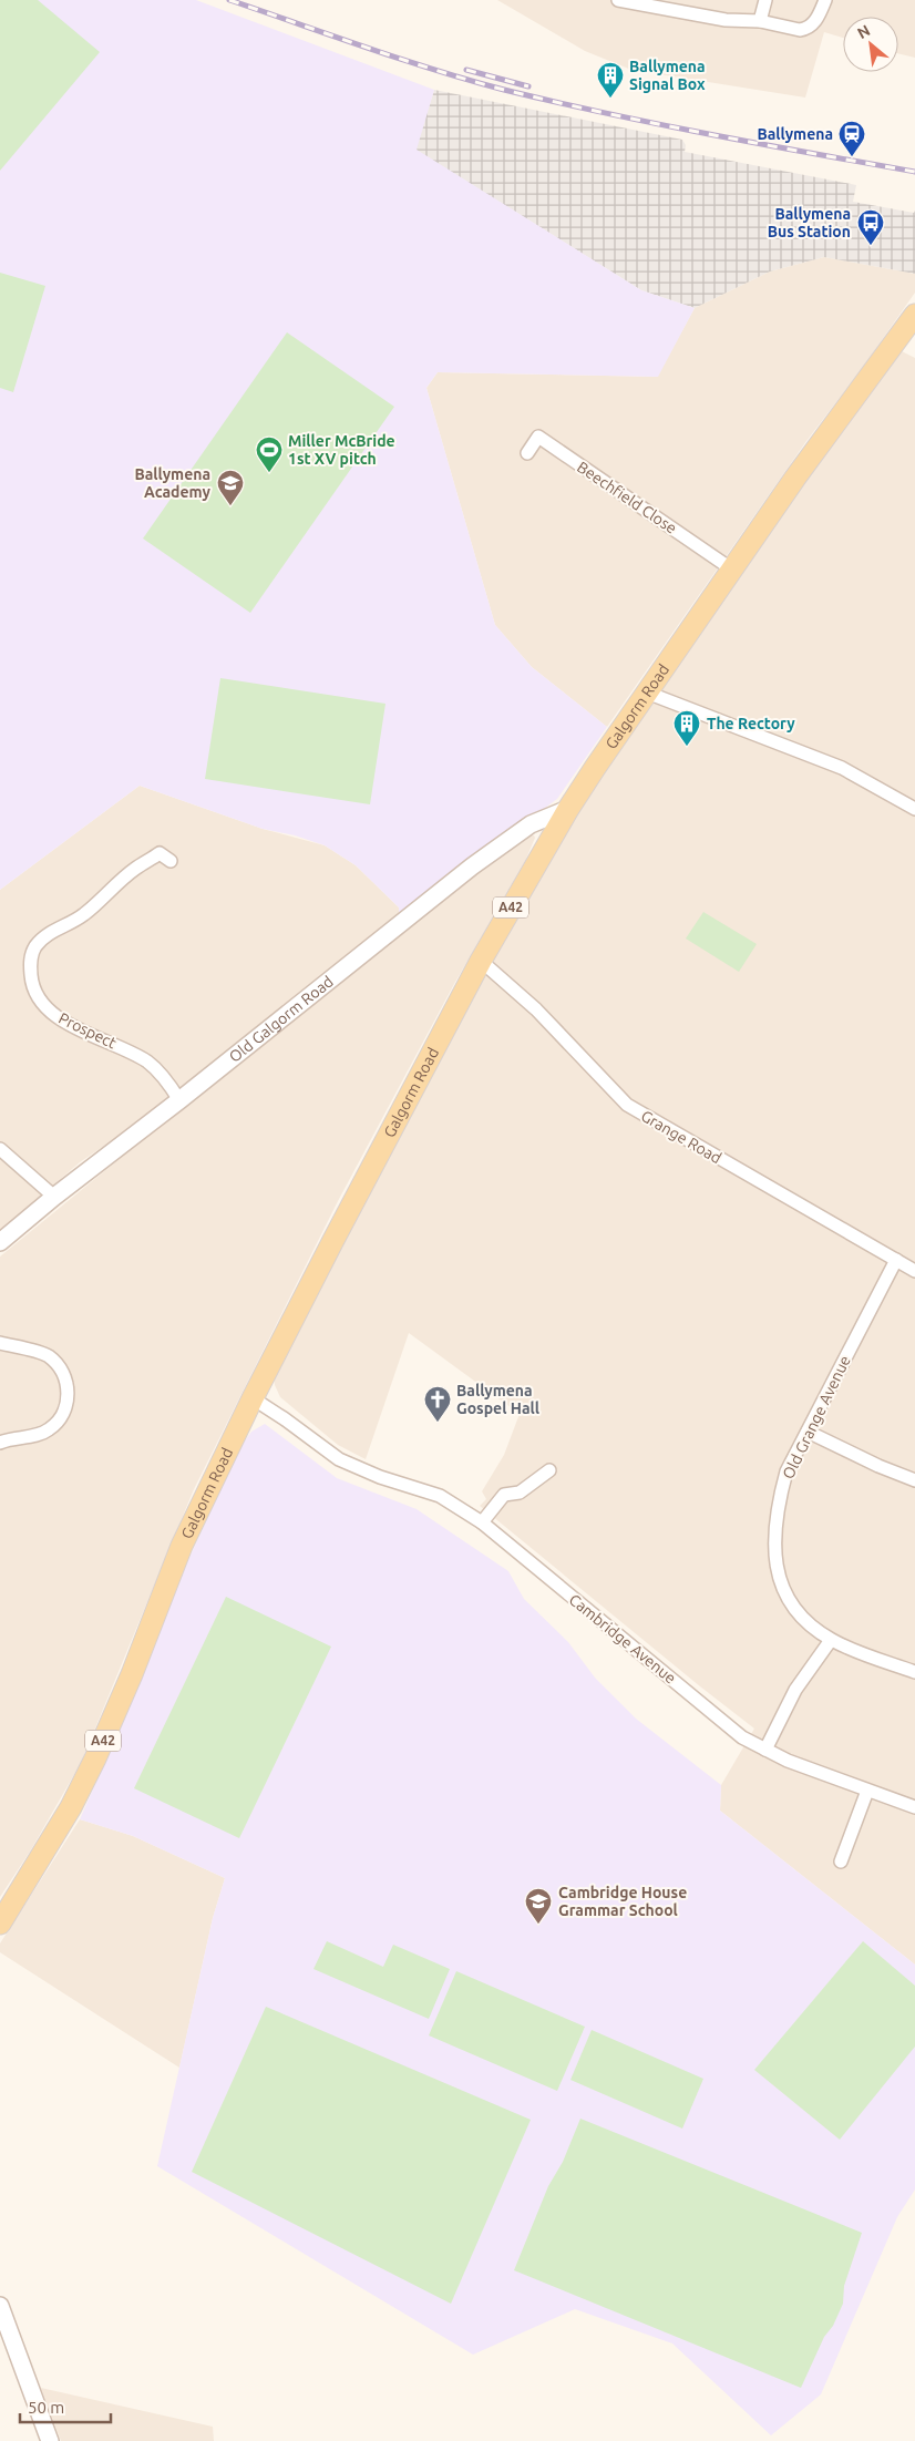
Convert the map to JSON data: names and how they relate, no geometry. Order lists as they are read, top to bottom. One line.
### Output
{"streets":{"main road":["Galgorm Road","A42"],"street":["Beechfield Close","Old Galgorm Road","Prospect","Grange Road","Old Grange Avenue","Cambridge Avenue"]},"crossings":[["Beechfield Close","Galgorm Road"],["Galgorm Road","Old Galgorm Road"],["Galgorm Road","Grange Road"],["Galgorm Road","Cambridge Avenue"],["Old Galgorm Road","Prospect"],["Grange Road","Old Grange Avenue"]],"places":{"building":["Ballymena Signal Box","The Rectory"],"station":["Ballymena"],"bus stop":["Ballymena Bus Station"],"sports":["Miller McBride 1st XV pitch"],"school or university":["Ballymena Academy","Cambridge House Grammar School"],"church":["Ballymena Gospel Hall"]},"scale_bar":"50 m","north":"top left"}
